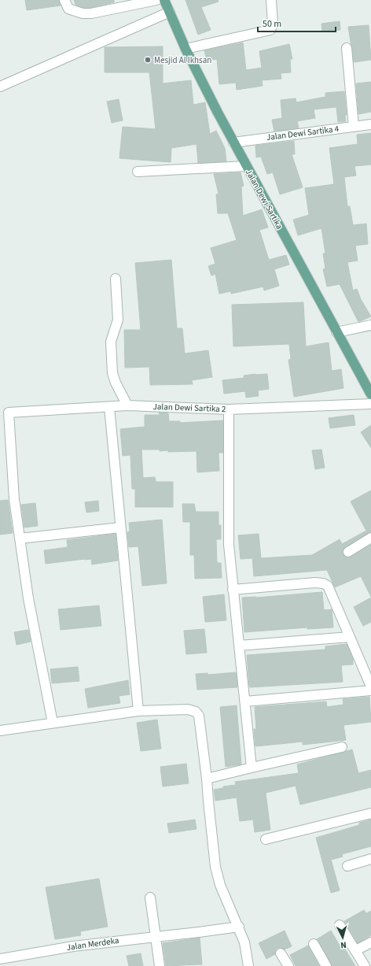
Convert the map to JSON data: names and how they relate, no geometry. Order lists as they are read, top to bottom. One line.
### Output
{"streets":{"main road":["Jalan Dewi Sartika"],"street":["Jalan Dewi Sartika 4","Jalan Dewi Sartika 2","Jalan Merdeka"]},"crossings":[["Jalan Dewi Sartika 4","Jalan Dewi Sartika"]],"places":["Mesjid Al Ikhsan"],"scale_bar":"50 m","north":"bottom"}
